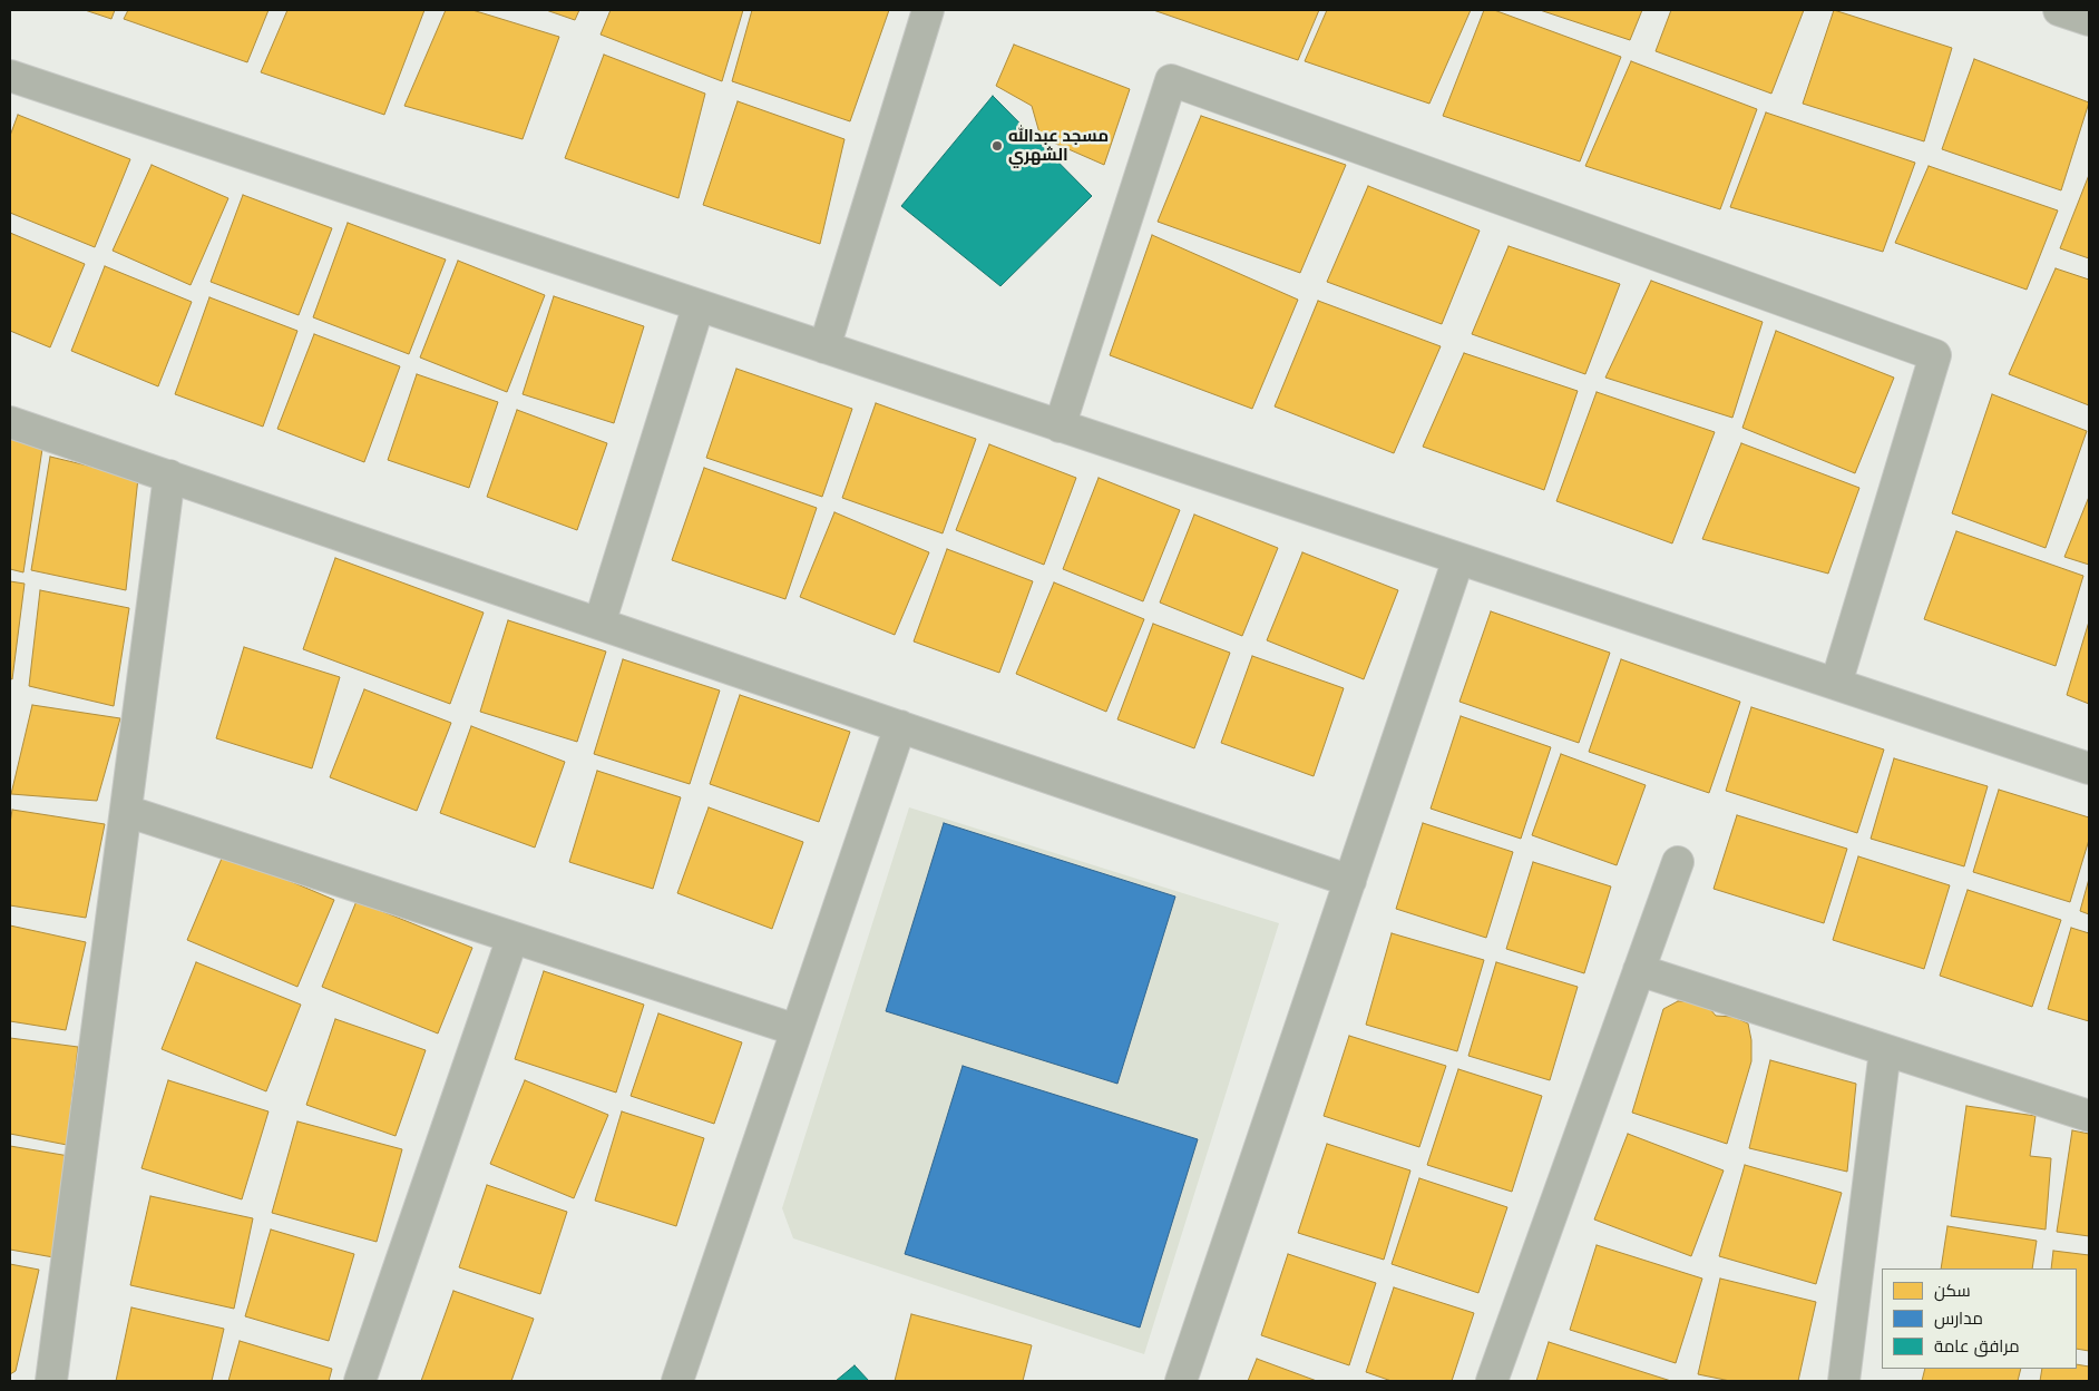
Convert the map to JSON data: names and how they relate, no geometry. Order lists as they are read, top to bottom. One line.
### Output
{"places":["مسجد عبدالله الشهري"],"legend":["سكن","مدارس","مرافق عامة"]}
